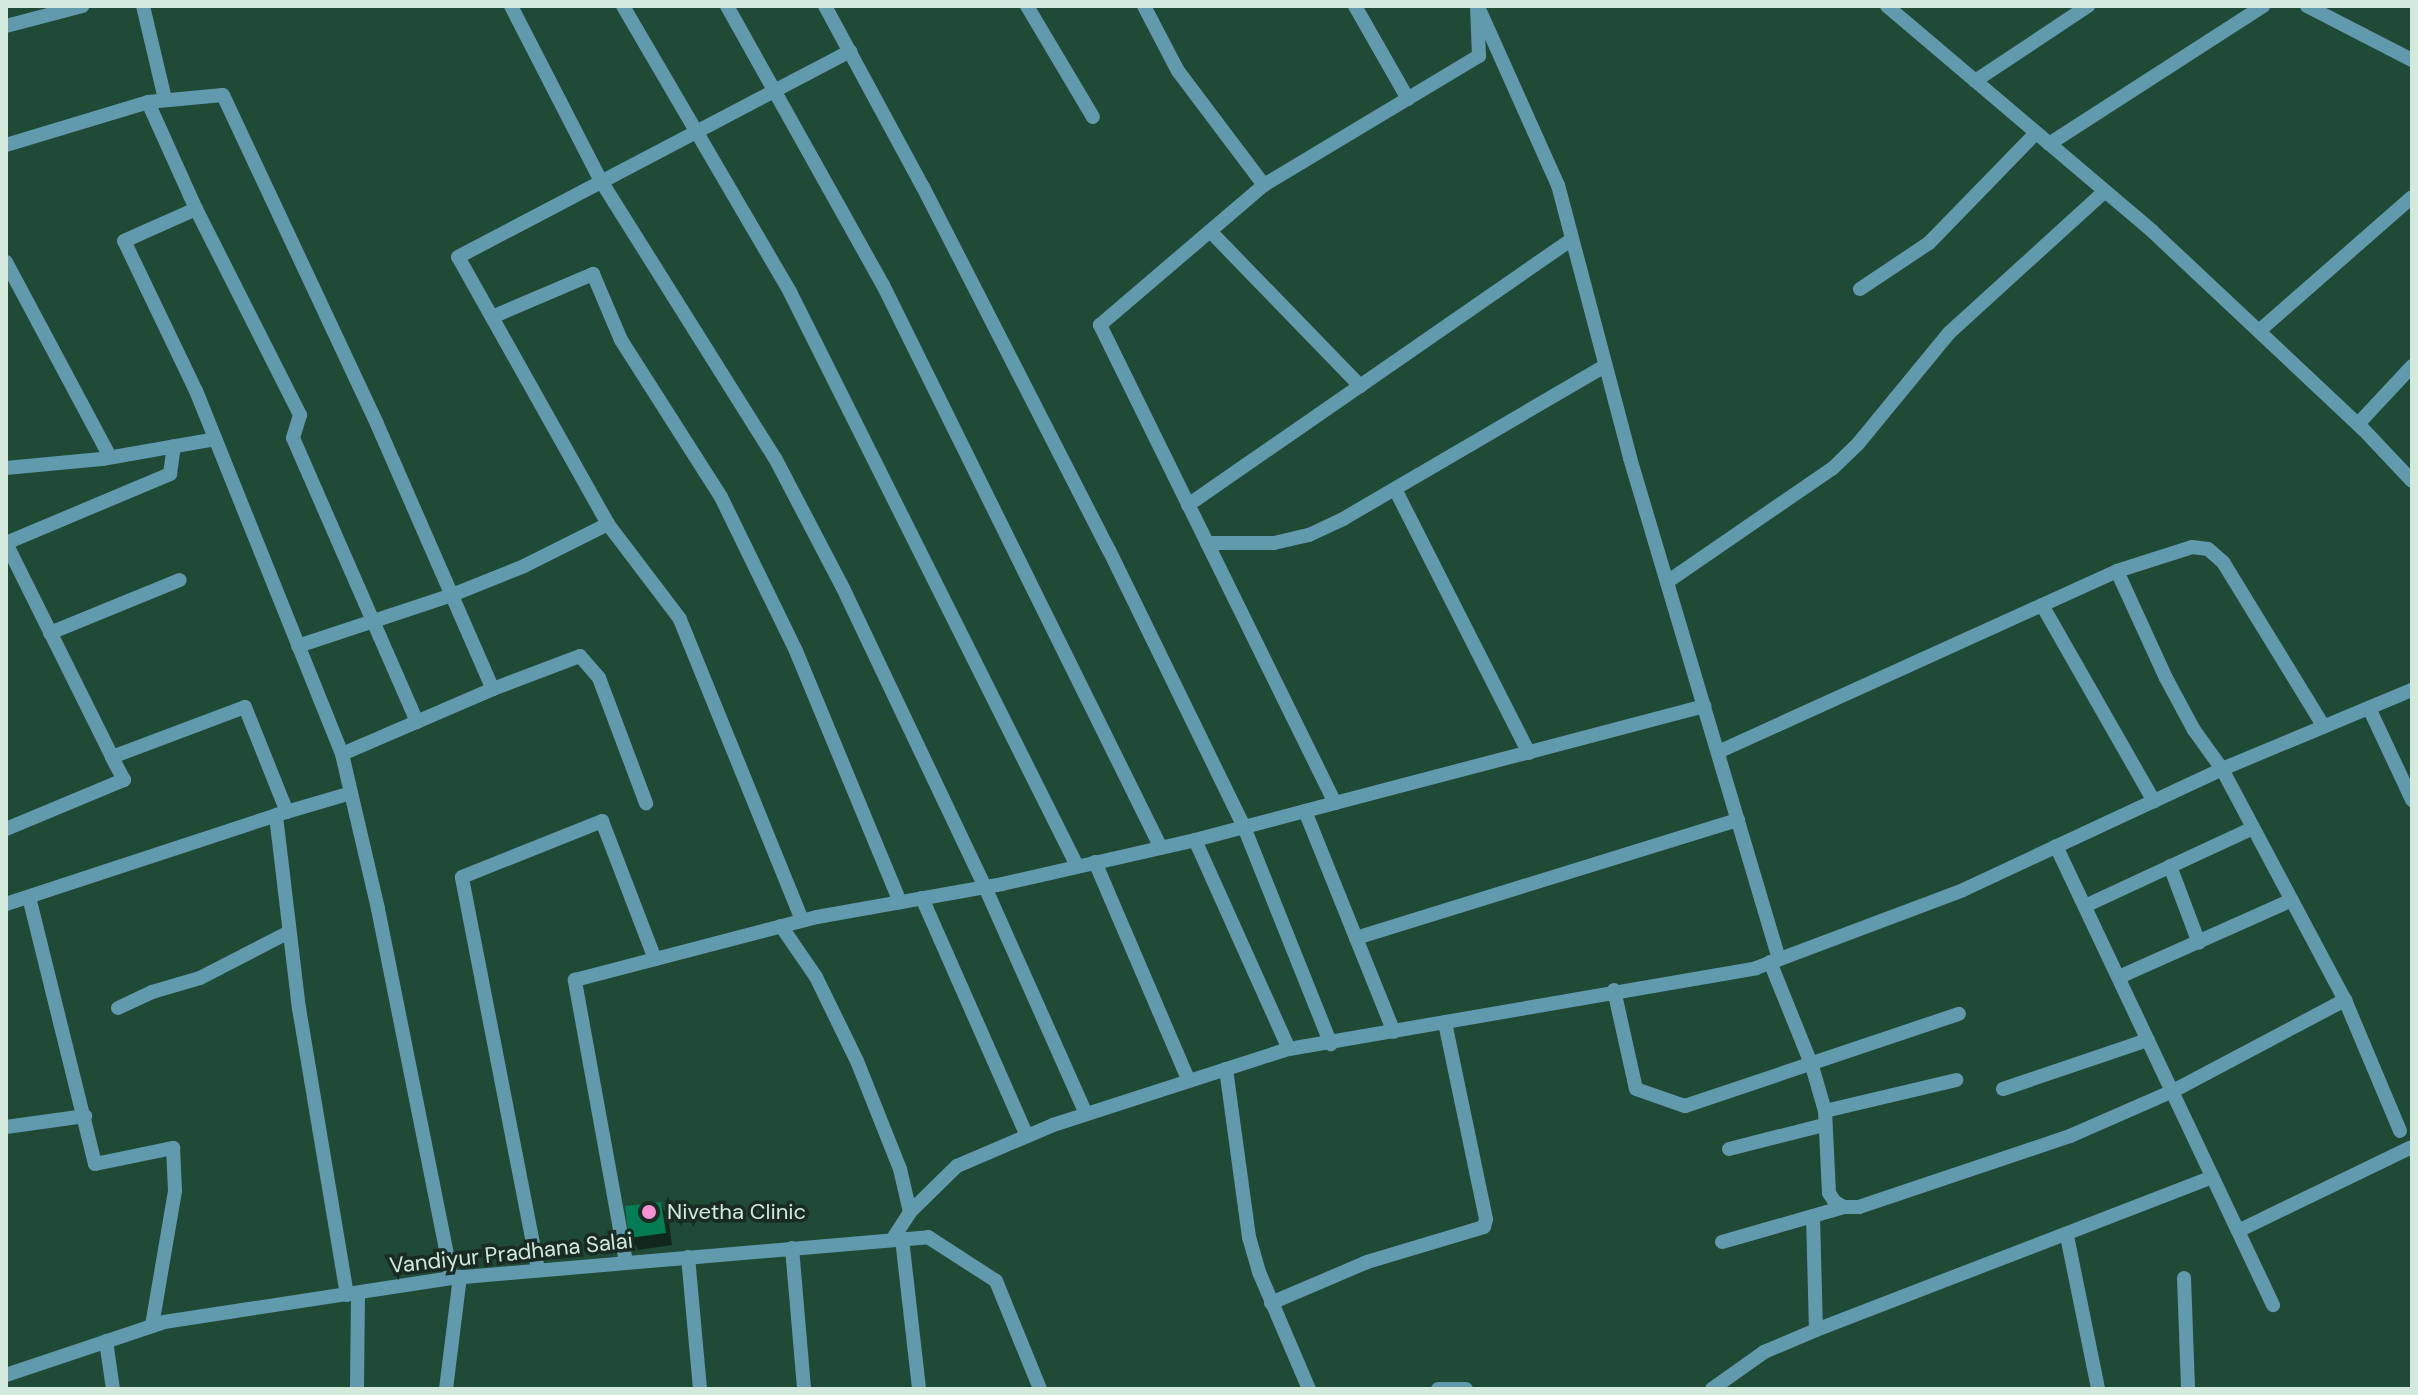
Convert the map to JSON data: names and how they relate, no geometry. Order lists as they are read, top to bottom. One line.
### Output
{"streets":{"street":["Vandiyur Pradhana Salai"]},"places":["Nivetha Clinic"]}
